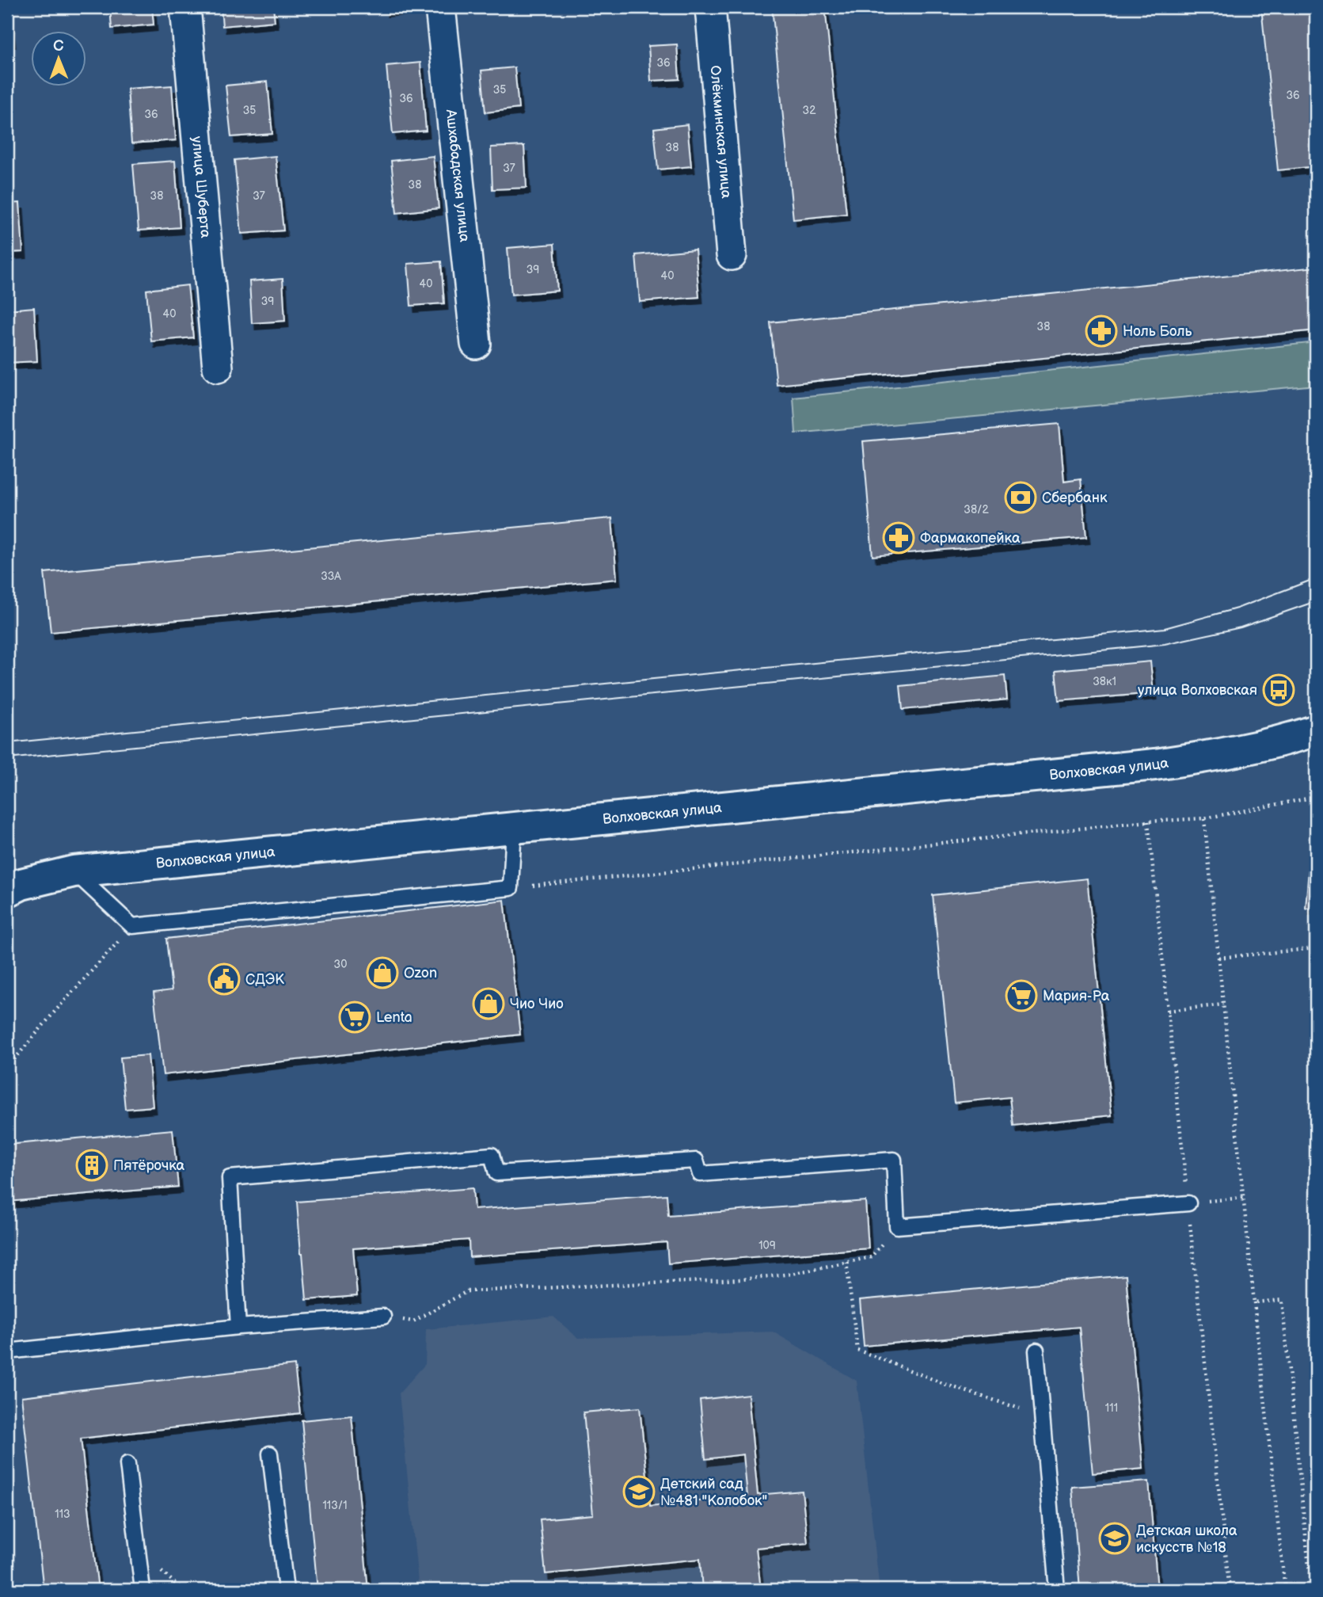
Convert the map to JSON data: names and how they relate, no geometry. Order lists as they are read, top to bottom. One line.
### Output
{"streets":{"main road":["Волховская улица"],"street":["Олёкминская улица","Ашхабадская улица","улица Шуберта"]},"places":{"pharmacy":["Ноль Боль","Фармакопейка"],"bank":["Сбербанк"],"bus stop":["улица Волховская"],"shop":["Ozon","Чио Чио"],"public building":["СДЭК"],"supermarket":["Мария-Ра","Lenta"],"building":["Пятёрочка"],"school or university":["Детский сад №481 \"Колобок\"","Детская школа искусств №18"]},"house_numbers":["36","35","36","36","35","32","36","38","37","38","38","37","39","40","40","39","40","38","38/2","33А","38к1","30","109","111","113/1","113"],"north":"top"}
